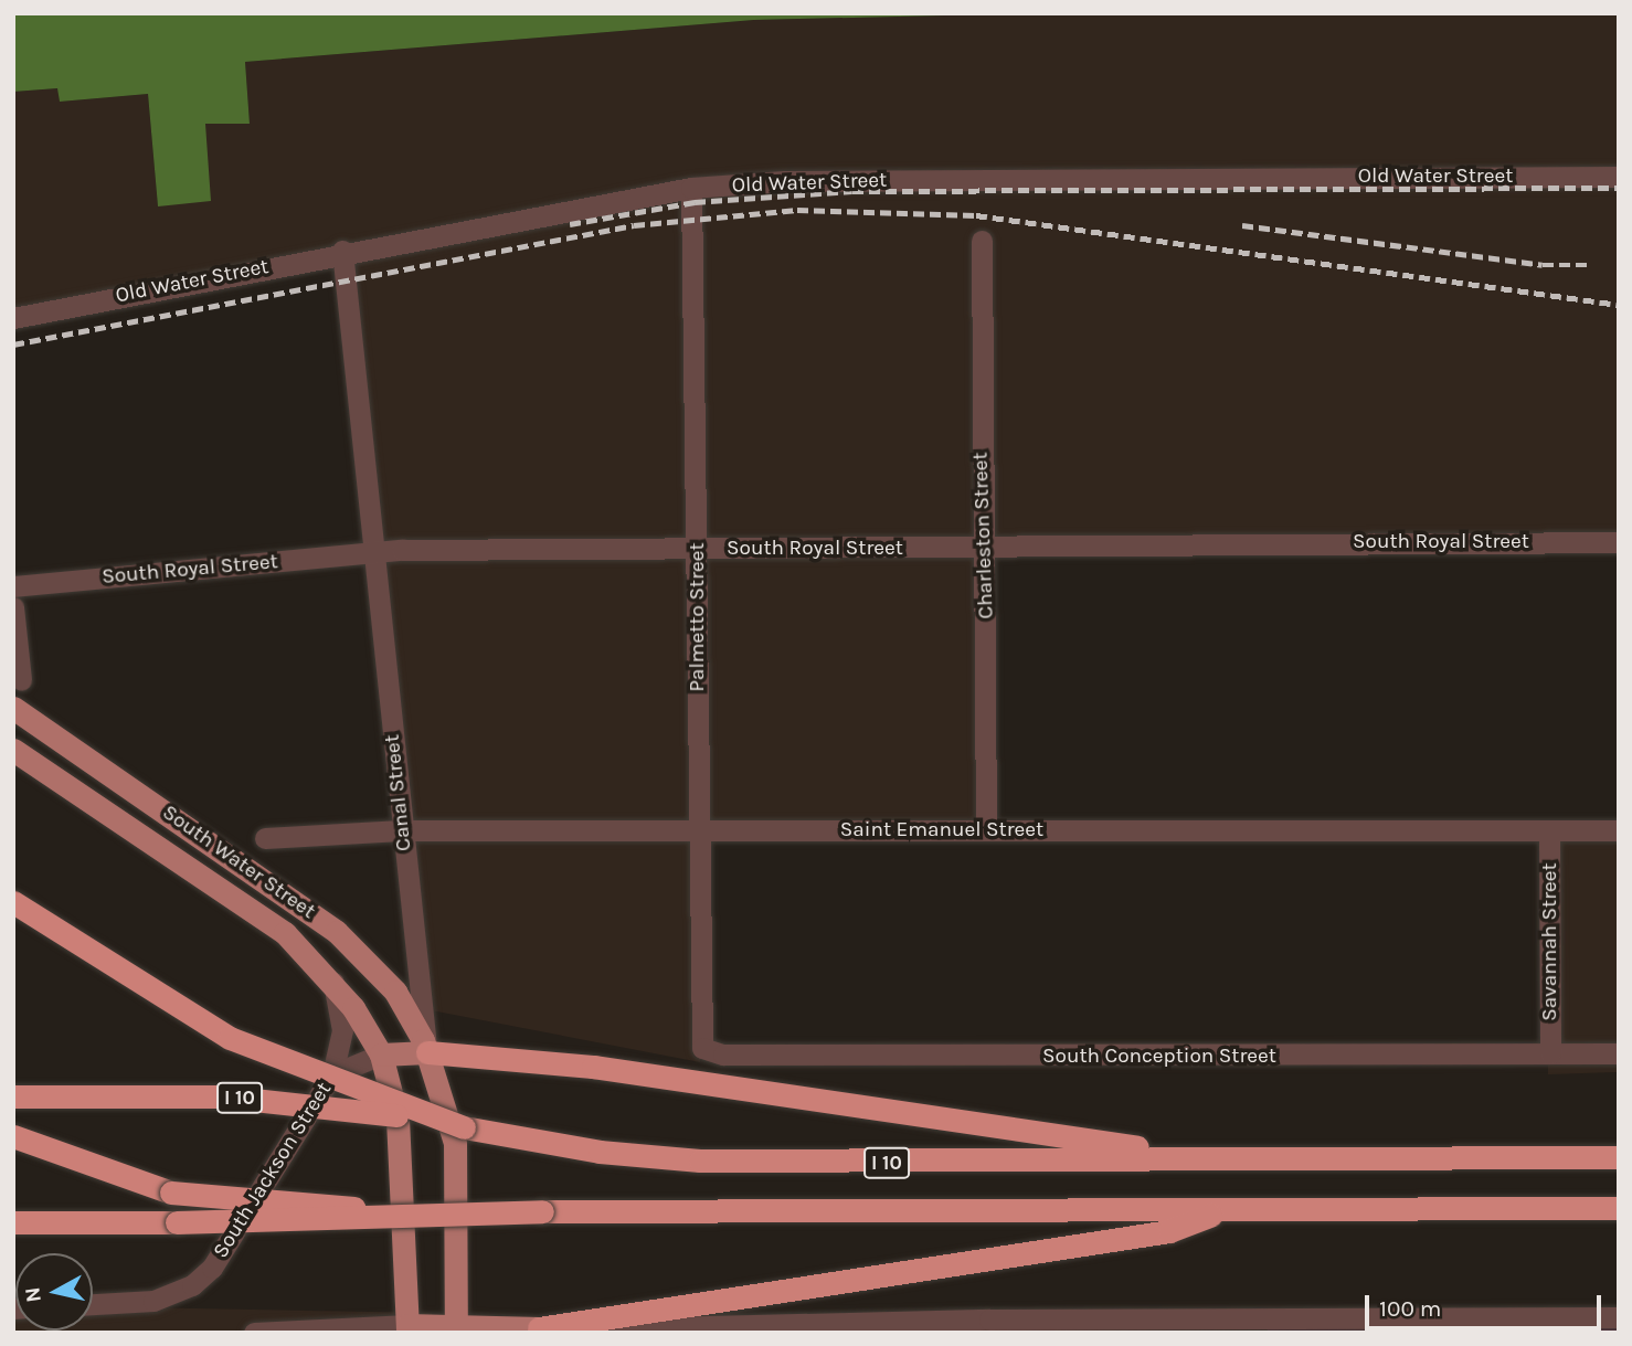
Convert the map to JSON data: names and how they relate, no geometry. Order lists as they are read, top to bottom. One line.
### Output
{"streets":{"highway":["I 10"],"main road":["Canal Street","South Water Street","South Jackson Street"],"street":["Old Water Street","Charleston Street","South Royal Street","Palmetto Street","Saint Emanuel Street","Savannah Street","South Conception Street"]},"crossings":[["Old Water Street","Palmetto Street"],["Old Water Street","Canal Street"],["Charleston Street","South Royal Street"],["Charleston Street","Saint Emanuel Street"],["South Royal Street","Palmetto Street"],["South Royal Street","Canal Street"],["Palmetto Street","Saint Emanuel Street"],["Palmetto Street","South Conception Street"],["Canal Street","Saint Emanuel Street"],["Canal Street","South Water Street"],["Canal Street","South Jackson Street"],["Saint Emanuel Street","Savannah Street"],["South Water Street","South Jackson Street"],["Savannah Street","South Conception Street"]],"scale_bar":"100 m","north":"left"}
